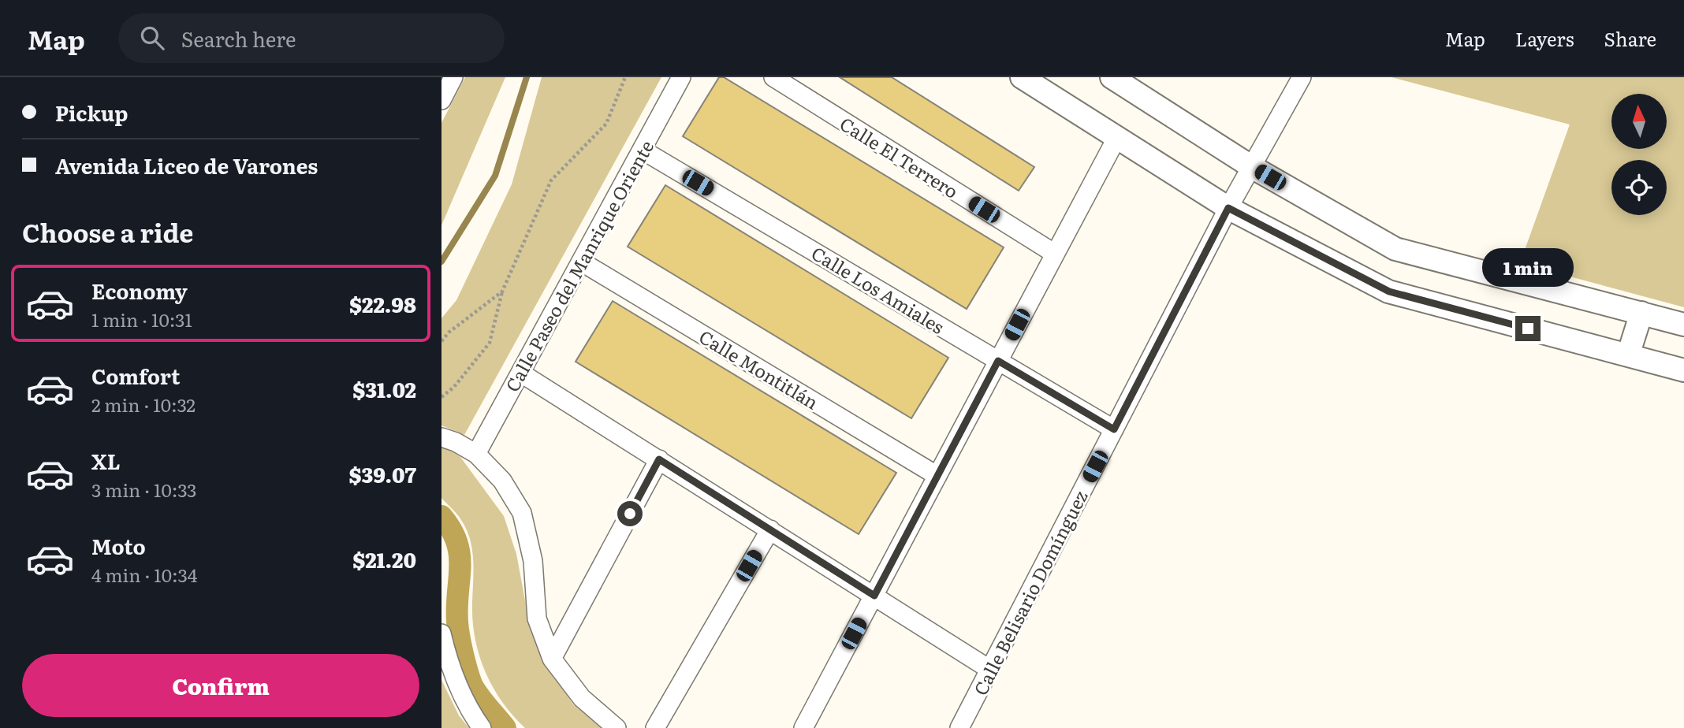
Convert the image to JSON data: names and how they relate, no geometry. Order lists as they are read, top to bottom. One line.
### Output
{"streets":{"street":["Calle El Terrero","Calle Paseo del Manrique Oriente","Calle Los Amiales","Calle Montitlán","Calle Belisario Domínguez"]},"crossings":[["Calle Paseo del Manrique Oriente","Calle Los Amiales"],["Calle Paseo del Manrique Oriente","Calle Montitlán"],["Calle Los Amiales","Calle Belisario Domínguez"]],"north":"top","page":{"header":"Map","search":"Search here","nav":["Map","Layers","Share"],"banner":["Pickup","Avenida Liceo de Varones"],"heading":"Choose a ride","bubble":"1 min","list":[{"name":"Economy","note":"1 min · 10:31","value":"$22.98"},{"name":"Comfort","note":"2 min · 10:32","value":"$31.02"},{"name":"XL","note":"3 min · 10:33","value":"$39.07"},{"name":"Moto","note":"4 min · 10:34","value":"$21.20"}],"buttons":"Confirm"}}
